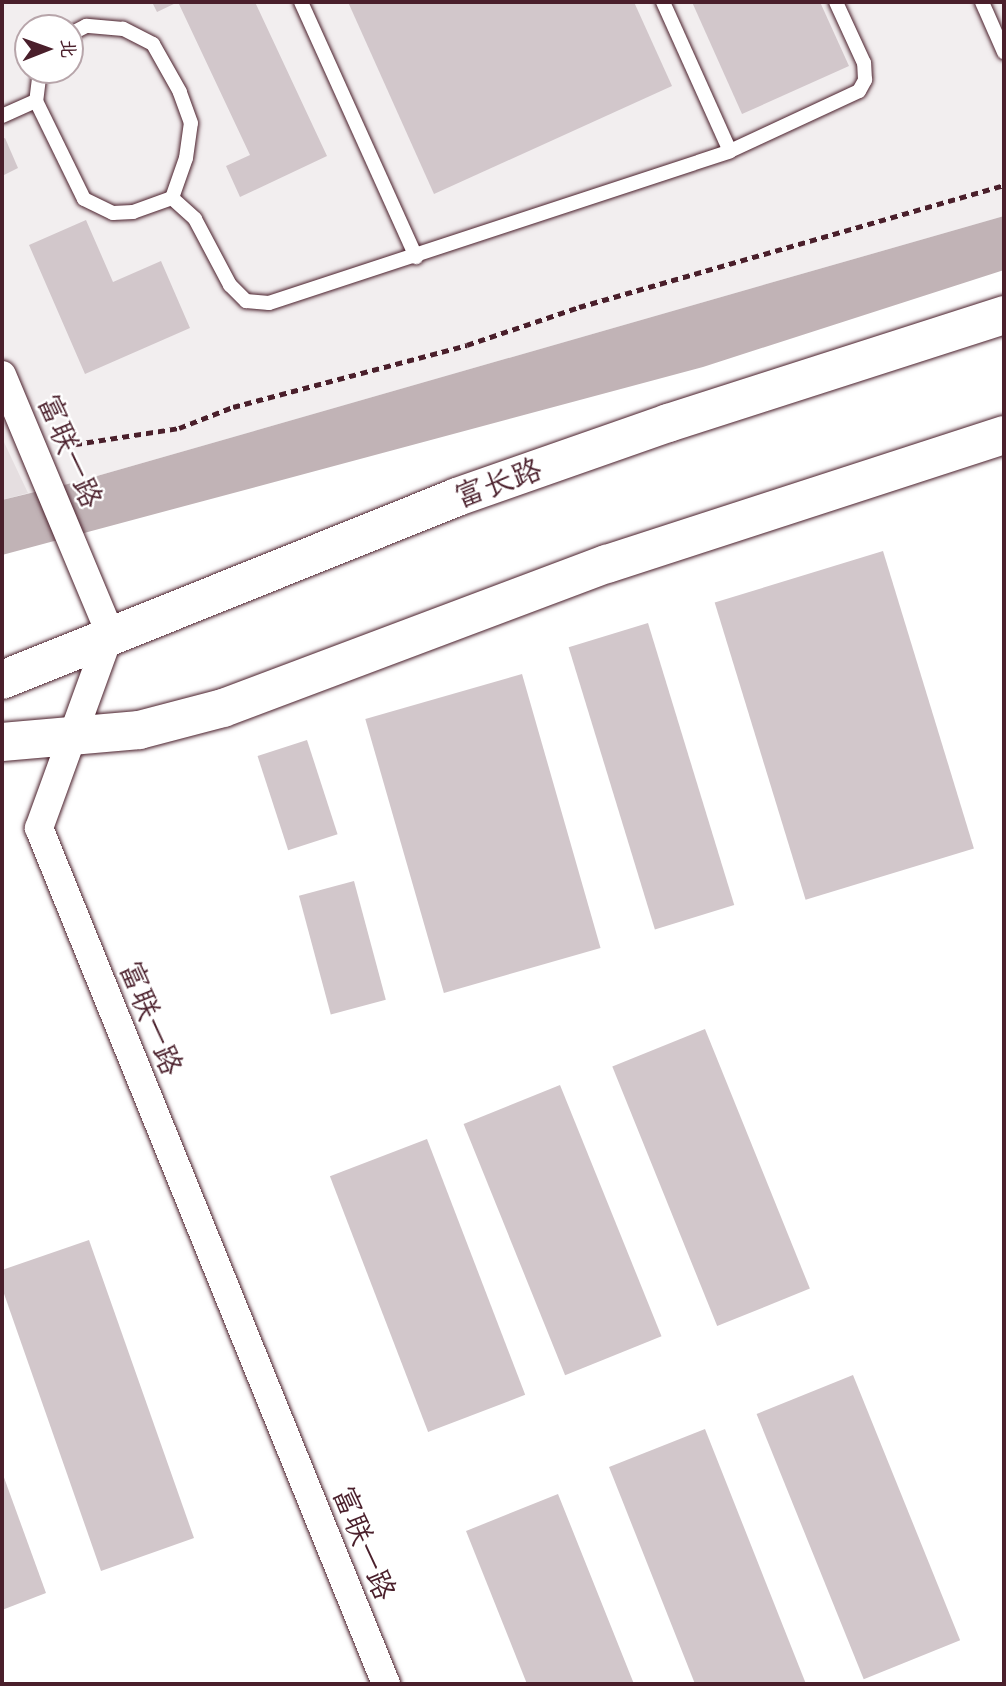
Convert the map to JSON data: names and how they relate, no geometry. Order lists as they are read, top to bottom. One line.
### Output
{"streets":{"main road":["富长路"],"street":["富联一路"]},"crossings":[["富联一路","富长路"]],"north":"right"}
